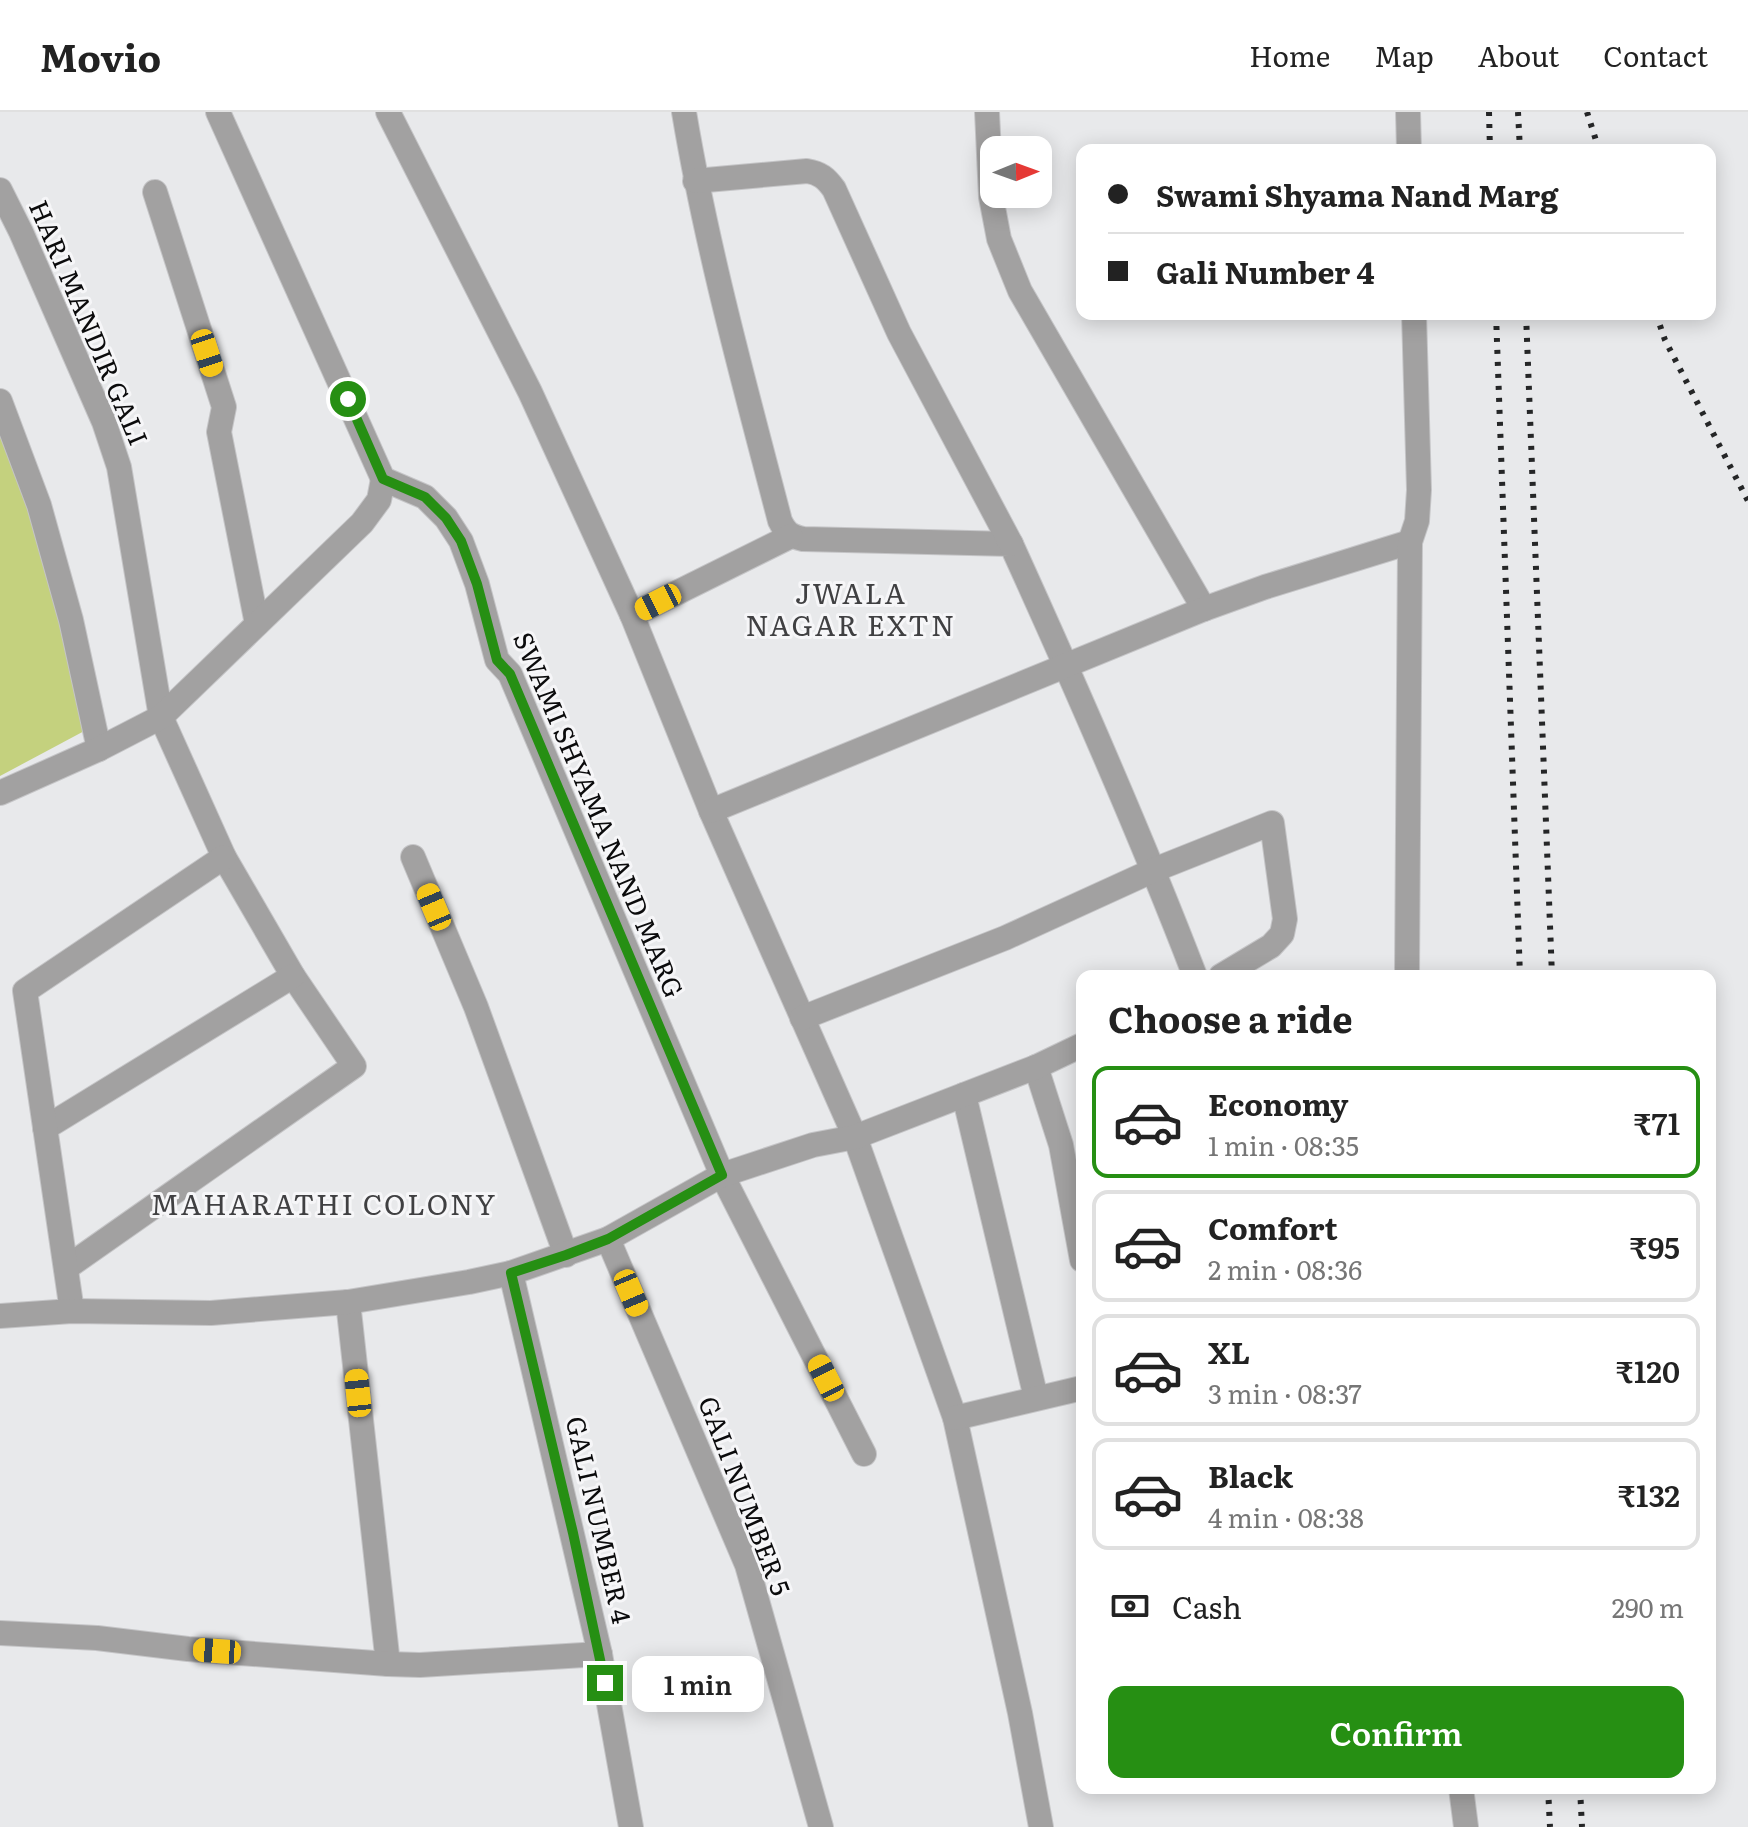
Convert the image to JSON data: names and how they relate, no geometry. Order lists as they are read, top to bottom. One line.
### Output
{"streets":{"street":["HARI MANDIR GALI","SWAMI SHYAMA NAND MARG","GALI NUMBER 5","GALI NUMBER 4"]},"districts":["JWALA NAGAR EXTN","MAHARATHI COLONY"],"north":"right","page":{"header":"Movio","nav":["Home","Map","About","Contact"],"banner":["Swami Shyama Nand Marg","Gali Number 4"],"heading":"Choose a ride","list":[{"name":"Economy","note":"1 min · 08:35","value":"₹71"},{"name":"Comfort","note":"2 min · 08:36","value":"₹95"},{"name":"XL","note":"3 min · 08:37","value":"₹120"},{"name":"Black","note":"4 min · 08:38","value":"₹132"}],"pay":["Cash","290 m"],"bubble":"1 min","buttons":"Confirm"}}
